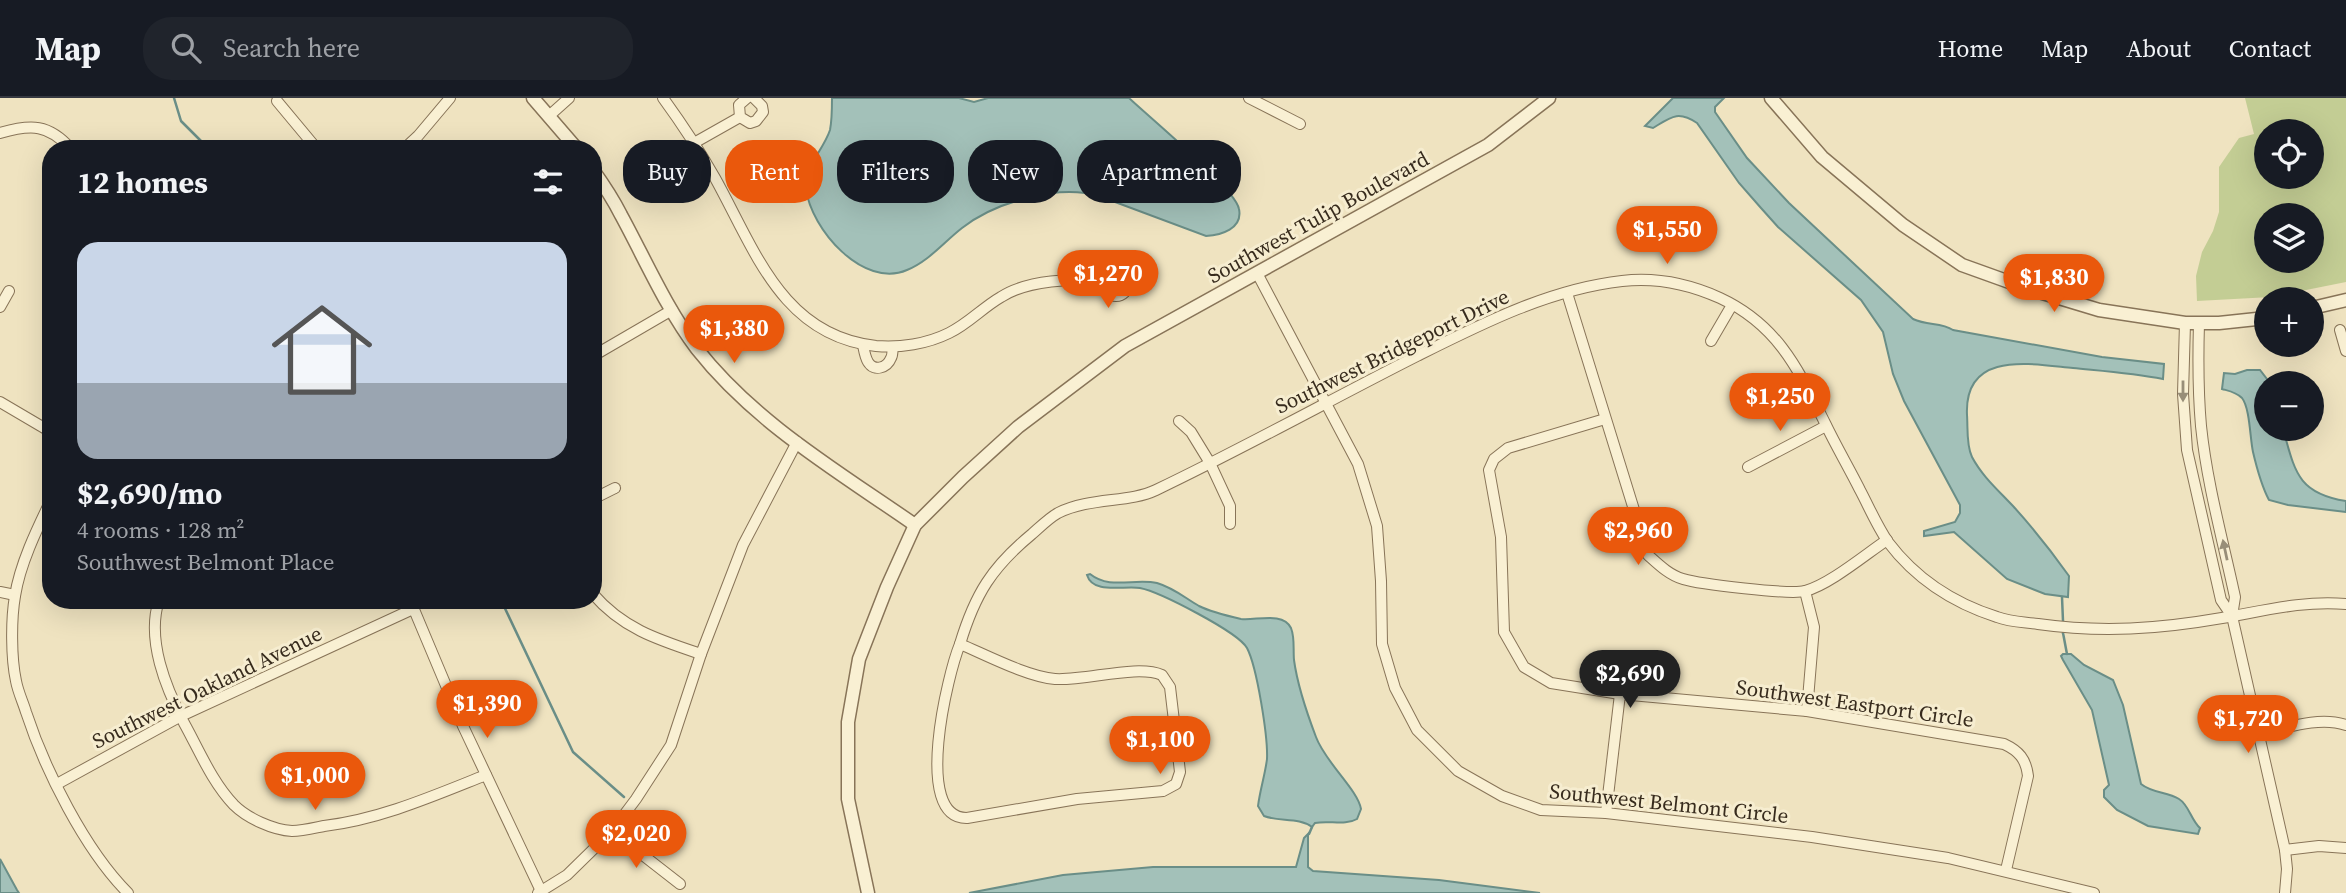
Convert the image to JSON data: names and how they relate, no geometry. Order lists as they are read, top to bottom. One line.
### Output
{"streets":{"street":["Southwest Tulip Boulevard","Southwest Bridgeport Drive","Southwest Oakland Avenue","Southwest Eastport Circle","Southwest Belmont Circle"]},"crossings":[["Southwest Tulip Boulevard","Southwest Belmont Circle"],["Southwest Bridgeport Drive","Southwest Belmont Circle"],["Southwest Eastport Circle","Southwest Belmont Circle"]],"page":{"header":"Map","search":"Search here","nav":["Home","Map","About","Contact"],"map_buttons":["+","−"],"chip":["Buy","Rent","Filters","New","Apartment"],"heading":"12 homes","price":["$1,550","$1,270","$1,830","$1,380","$1,250","$2,960","$2,690","$1,390","$1,720","$1,100","$1,000","$2,020"],"list":[{"name":"$2,690/mo","note":"4 rooms · 128 m² · Southwest Belmont Place"}]}}
